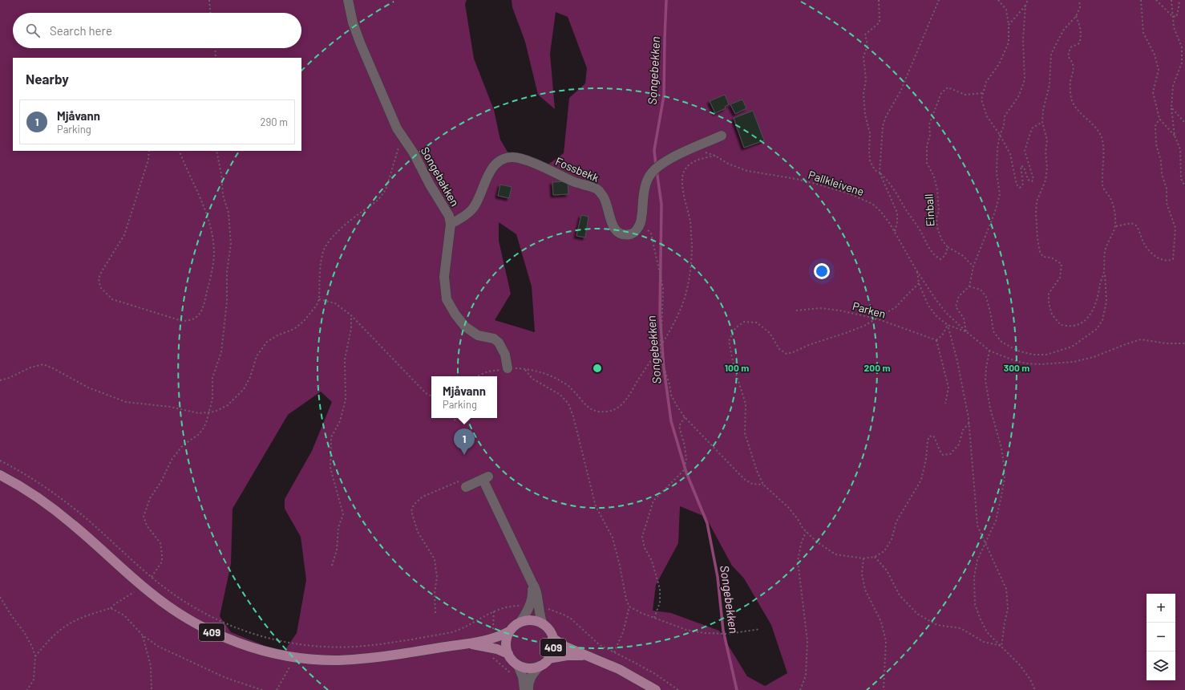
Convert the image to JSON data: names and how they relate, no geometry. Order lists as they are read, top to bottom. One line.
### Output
{"streets":{"main road":["409"],"street":["Fossbekk","Songebakken"],"path":["Pallkleivene","Einball","Parken"]},"crossings":[["Fossbekk","Songebakken"]],"water":["Songebekken"],"page":{"search":"Search here","heading":"Nearby","list":[{"mark":"1","name":"Mjåvann","note":"Parking","value":"290 m"}],"popup":["Mjåvann","Parking"],"pins":"1","map_buttons":["+","−"]},"rings":["100 m","200 m","300 m"]}
